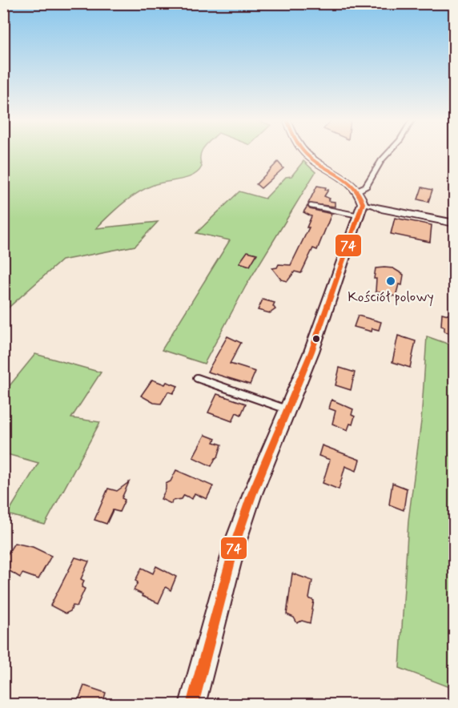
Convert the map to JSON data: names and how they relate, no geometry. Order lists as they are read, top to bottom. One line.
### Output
{"places":["Kościół polowy"],"lines":["transit line 74"]}
